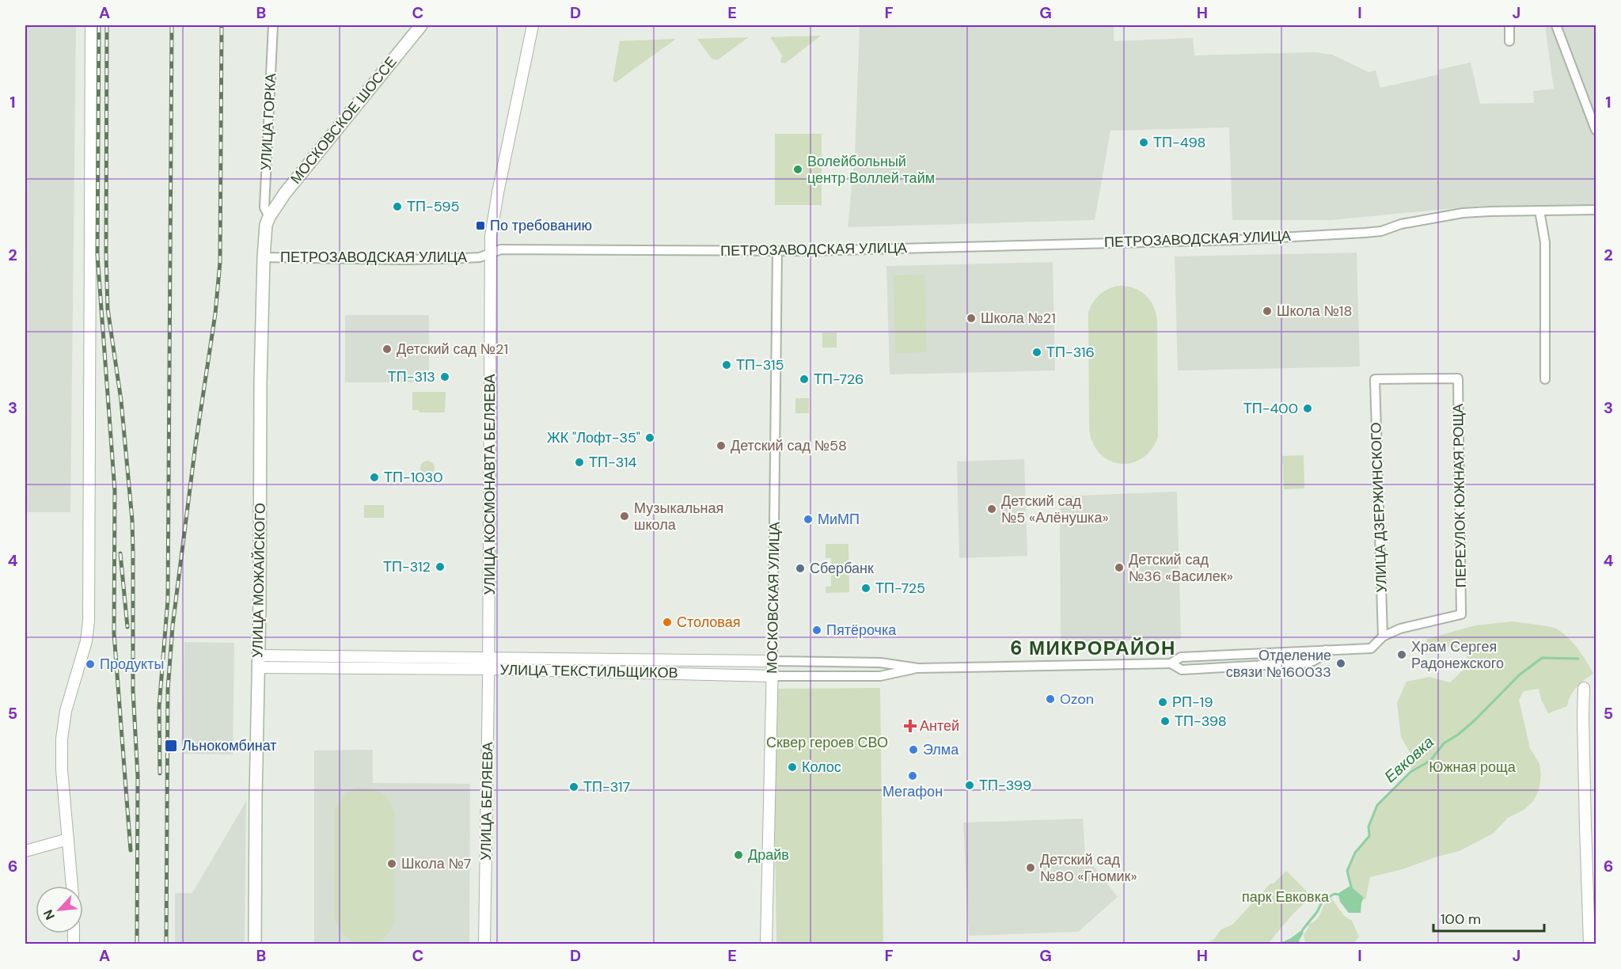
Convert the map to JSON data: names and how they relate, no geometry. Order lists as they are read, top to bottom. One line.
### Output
{"streets":{"main road":["МОСКОВСКОЕ ШОССЕ","УЛИЦА МОЖАЙСКОГО"],"street":["УЛИЦА ГОРКА","ПЕТРОЗАВОДСКАЯ УЛИЦА","УЛИЦА КОСМОНАВТА БЕЛЯЕВА","ПЕРЕУЛОК ЮЖНАЯ РОЩА","УЛИЦА ДЗЕРЖИНСКОГО","МОСКОВСКАЯ УЛИЦА","УЛИЦА ТЕКСТИЛЬЩИКОВ","УЛИЦА БЕЛЯЕВА"]},"crossings":[["МОСКОВСКОЕ ШОССЕ","УЛИЦА ГОРКА"],["МОСКОВСКОЕ ШОССЕ","УЛИЦА МОЖАЙСКОГО"],["УЛИЦА ГОРКА","УЛИЦА МОЖАЙСКОГО"],["ПЕТРОЗАВОДСКАЯ УЛИЦА","УЛИЦА КОСМОНАВТА БЕЛЯЕВА"],["ПЕТРОЗАВОДСКАЯ УЛИЦА","УЛИЦА МОЖАЙСКОГО"],["ПЕТРОЗАВОДСКАЯ УЛИЦА","МОСКОВСКАЯ УЛИЦА"],["УЛИЦА КОСМОНАВТА БЕЛЯЕВА","УЛИЦА ТЕКСТИЛЬЩИКОВ"],["УЛИЦА КОСМОНАВТА БЕЛЯЕВА","УЛИЦА БЕЛЯЕВА"],["ПЕРЕУЛОК ЮЖНАЯ РОЩА","УЛИЦА ДЗЕРЖИНСКОГО"],["ПЕРЕУЛОК ЮЖНАЯ РОЩА","УЛИЦА ТЕКСТИЛЬЩИКОВ"],["УЛИЦА ДЗЕРЖИНСКОГО","УЛИЦА ТЕКСТИЛЬЩИКОВ"],["УЛИЦА МОЖАЙСКОГО","УЛИЦА ТЕКСТИЛЬЩИКОВ"],["МОСКОВСКАЯ УЛИЦА","УЛИЦА ТЕКСТИЛЬЩИКОВ"],["УЛИЦА ТЕКСТИЛЬЩИКОВ","УЛИЦА БЕЛЯЕВА"]],"districts":["6 МИКРОРАЙОН"],"water":["Евковка"],"parks":["Сквер героев СВО","Южная роща","парк Евковка"],"places":{"other":["ТП-498","Волейбольный центр Воллей тайм","ТП-595","Школа №18","Школа №21","Детский сад №21","ТП-316","ТП-315","ТП-313","ТП-726","ТП-400","ЖК \"Лофт-35\"","Детский сад №58","ТП-314","ТП-1030","Детский сад №5 «Алёнушка»","Музыкальная школа","МиМП","ТП-312","Детский сад №36 «Василек»","Сбербанк","ТП-725","Столовая","Пятёрочка","Храм Сергея Радонежского","Отделение связи №160033","Продукты","Ozon","РП-19","ТП-398","Элма","Колос","Мегафон","ТП-399","ТП-317","Драйв","Школа №7","Детский сад №80 «Гномик»"],"transit":["По требованию","Льнокомбинат"],"health":["Антей"]},"scale_bar":"100 m","north":"bottom left","grid":{"columns":["A","B","C","D","E","F","G","H","I","J"],"rows":["1","2","3","4","5","6"]}}
